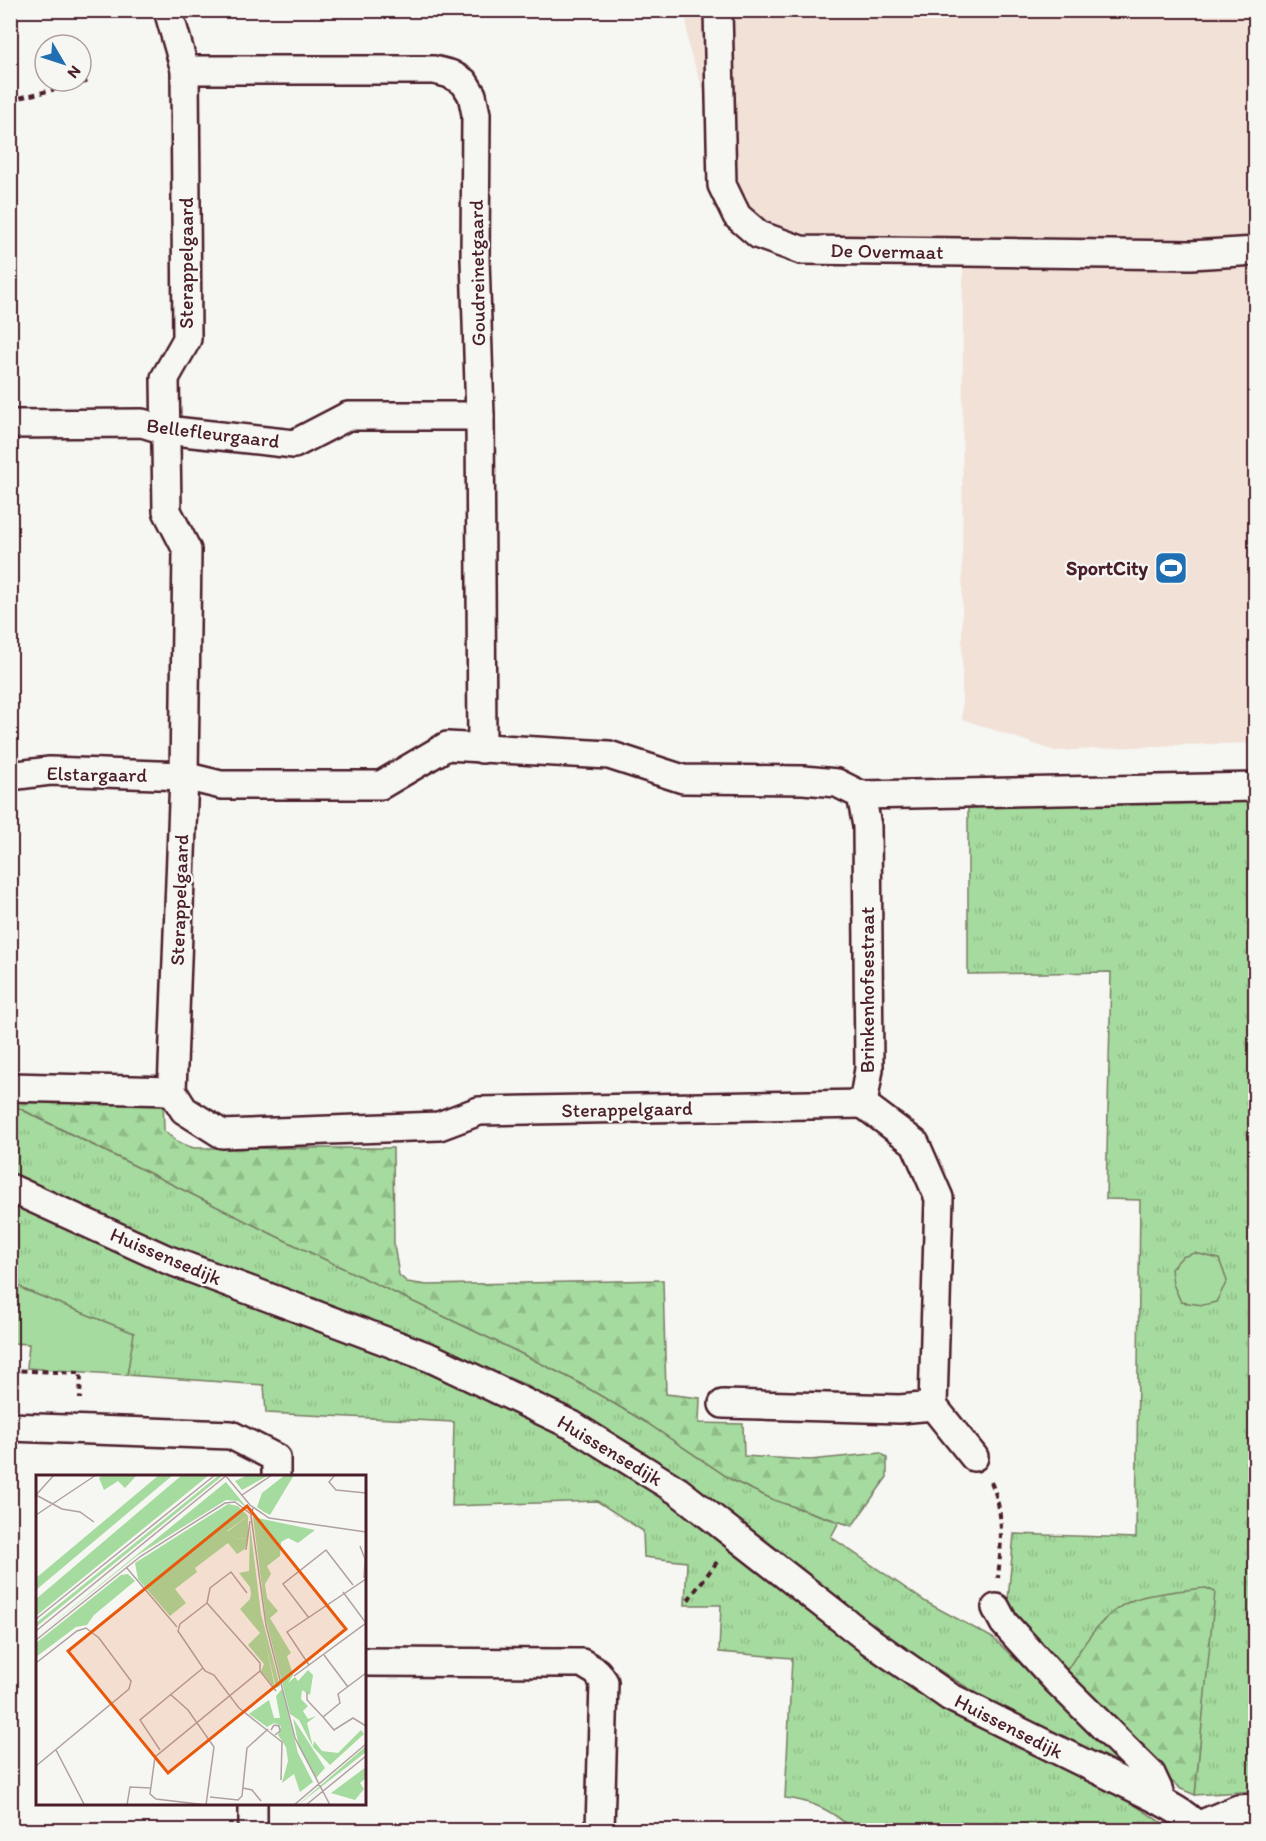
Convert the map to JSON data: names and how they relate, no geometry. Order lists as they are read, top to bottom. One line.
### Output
{"streets":{"street":["De Overmaat","Sterappelgaard","Goudreinetgaard","Bellefleurgaard","Elstargaard","Brinkenhofsestraat","Huissensedijk"]},"crossings":[["Sterappelgaard","Goudreinetgaard"],["Sterappelgaard","Bellefleurgaard"],["Sterappelgaard","Elstargaard"],["Sterappelgaard","Brinkenhofsestraat"],["Goudreinetgaard","Bellefleurgaard"]],"places":{"sports":["SportCity"]},"north":"bottom right"}
